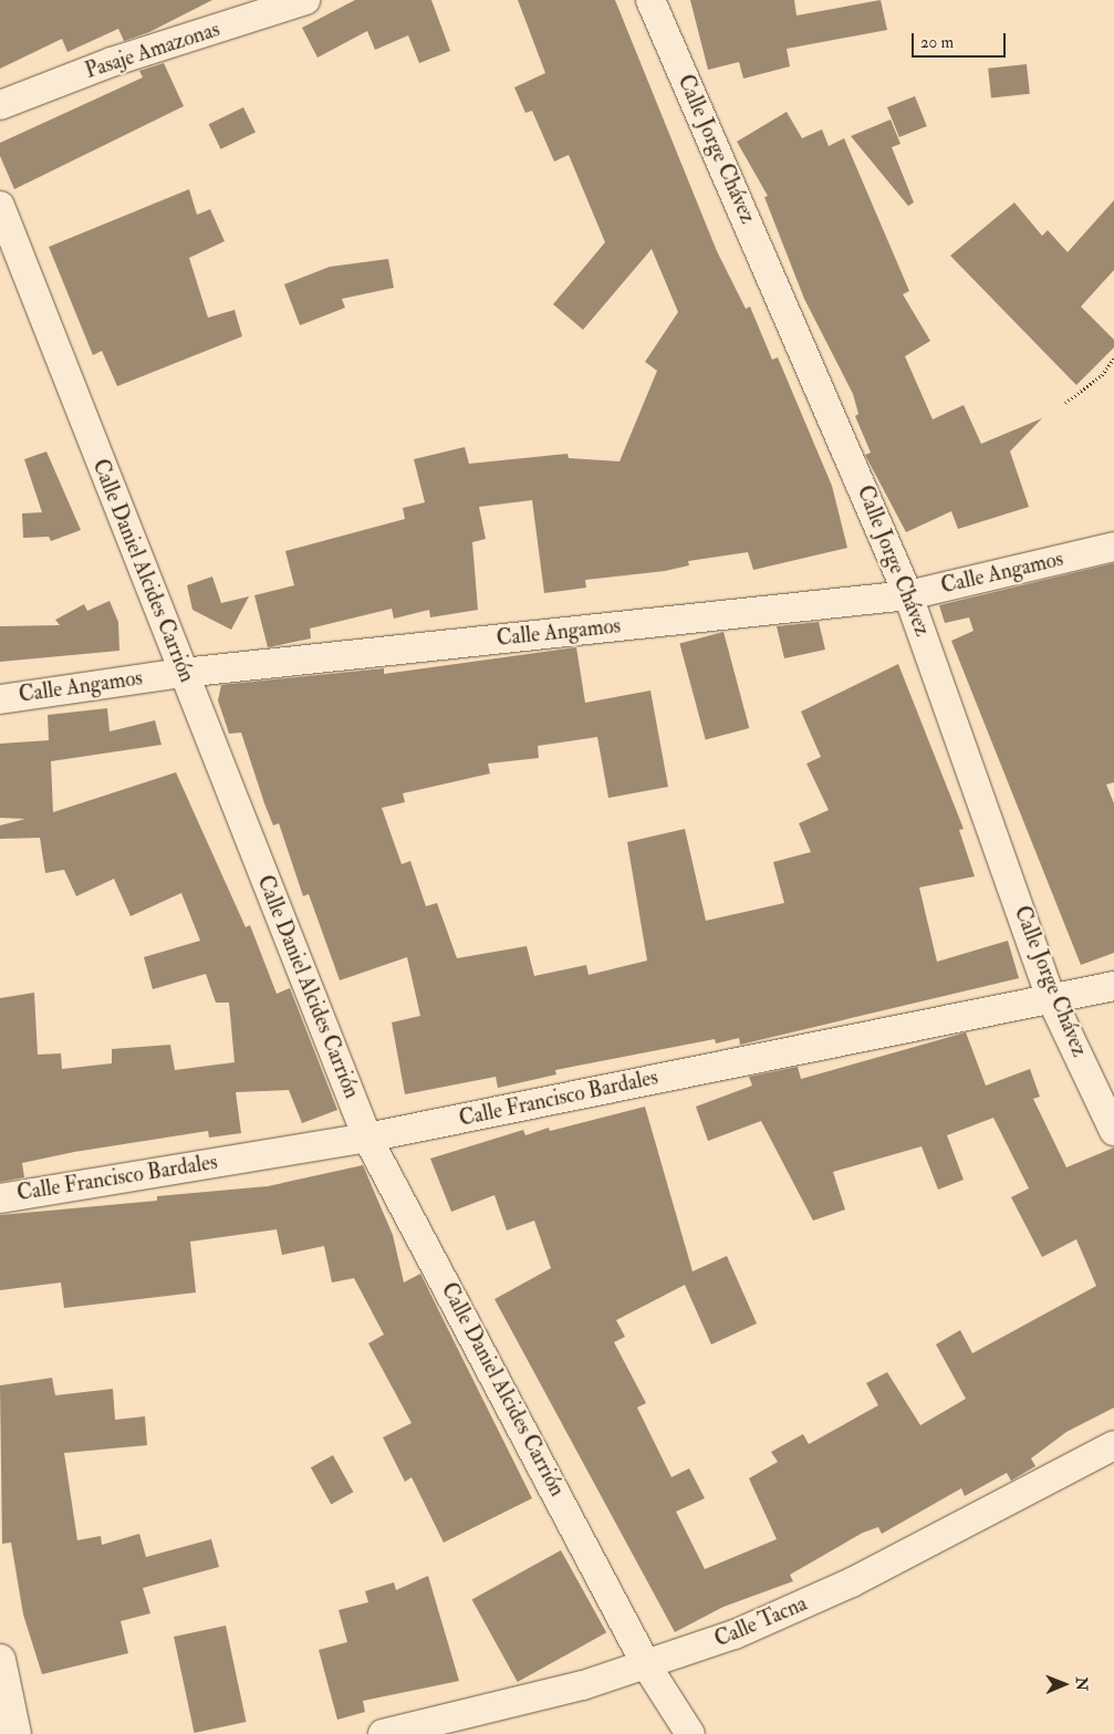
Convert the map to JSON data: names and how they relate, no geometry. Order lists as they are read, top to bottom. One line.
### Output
{"streets":{"street":["Pasaje Amazonas","Calle Jorge Chávez","Calle Daniel Alcides Carrión","Calle Angamos","Calle Francisco Bardales","Calle Tacna"]},"crossings":[["Calle Jorge Chávez","Calle Angamos"],["Calle Jorge Chávez","Calle Francisco Bardales"],["Calle Daniel Alcides Carrión","Calle Angamos"],["Calle Daniel Alcides Carrión","Calle Francisco Bardales"],["Calle Daniel Alcides Carrión","Calle Tacna"]],"scale_bar":"20 m","north":"right"}
